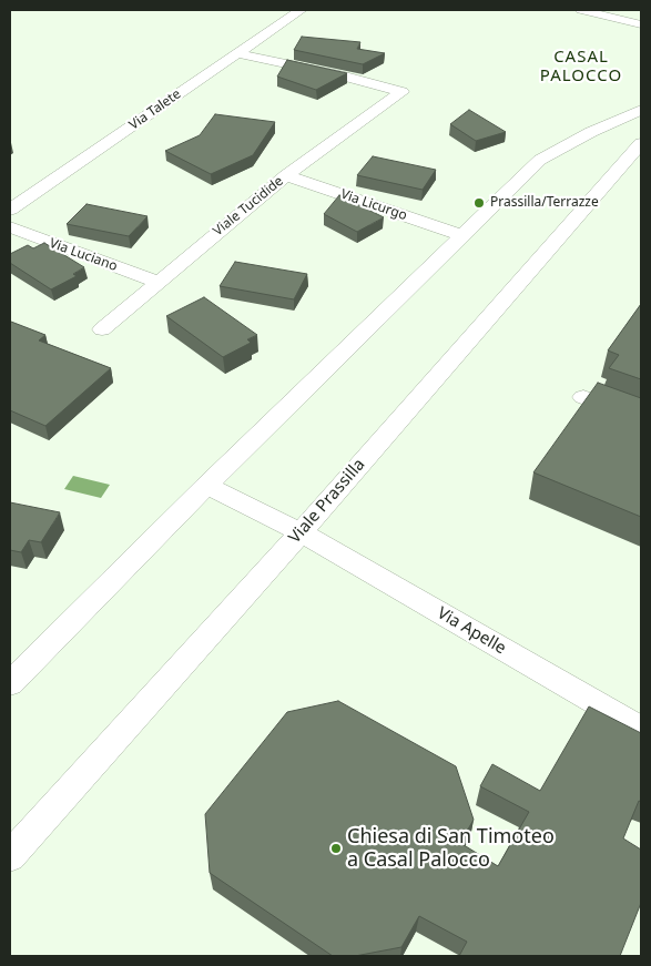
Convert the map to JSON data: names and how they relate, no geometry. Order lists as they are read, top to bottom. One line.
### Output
{"streets":{"street":["Via Talete","Via Licurgo","Viale Tucidide","Via Luciano","Viale Prassilla","Via Apelle"]},"crossings":[["Via Talete","Viale Tucidide"],["Via Licurgo","Viale Tucidide"],["Viale Tucidide","Via Luciano"],["Viale Prassilla","Via Apelle"]],"districts":["CASAL PALOCCO"],"places":["Prassilla/Terrazze","Chiesa di San Timoteo a Casal Palocco"]}
